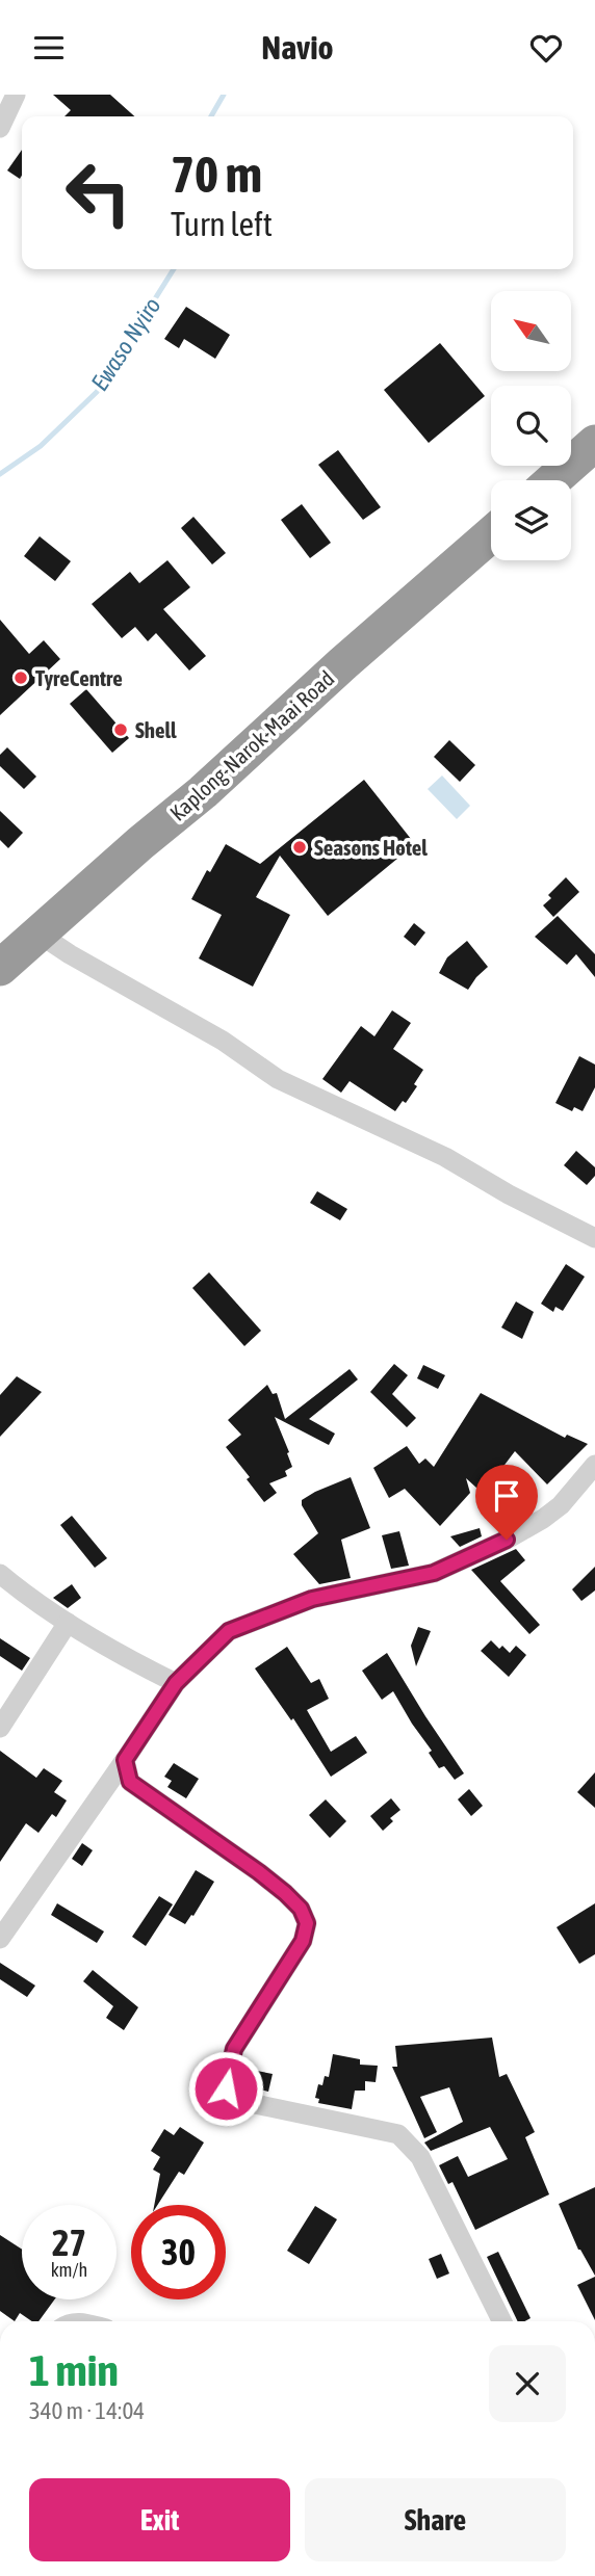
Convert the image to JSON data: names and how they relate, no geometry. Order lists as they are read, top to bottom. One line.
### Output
{"streets":{"highway":["Kaplong-Narok-Maai Road"]},"water":["Ewaso Nyiro"],"places":["TyreCentre","Shell","Seasons Hotel"],"north":"top left","page":{"header":"Navio","turn":["70 m","Turn left"],"speed":"27 km/h","limit":"30","heading":["1 min","340 m · 14:04"],"buttons":["Exit","Share"]}}
